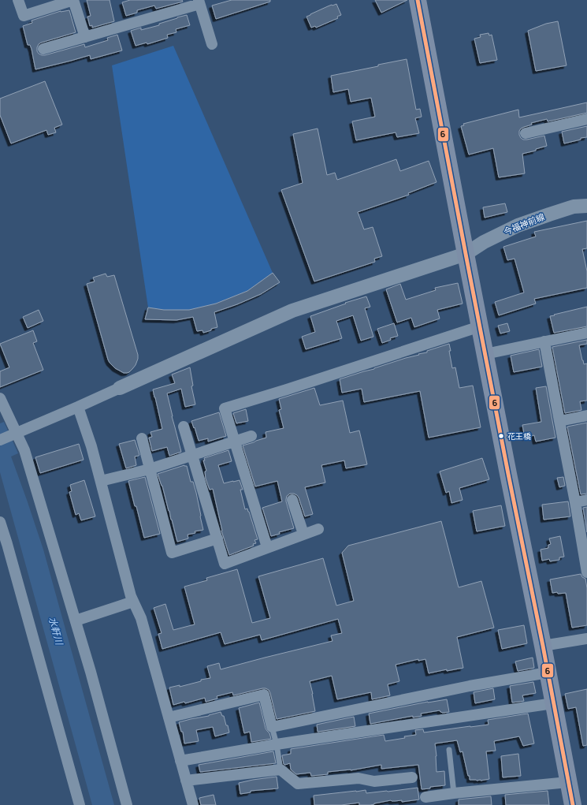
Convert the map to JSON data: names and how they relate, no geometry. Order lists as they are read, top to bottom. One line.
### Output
{"streets":{"street":["今福神前線"]},"water":["水軒川"],"places":["花王橋"],"lines":["transit line 6"]}
